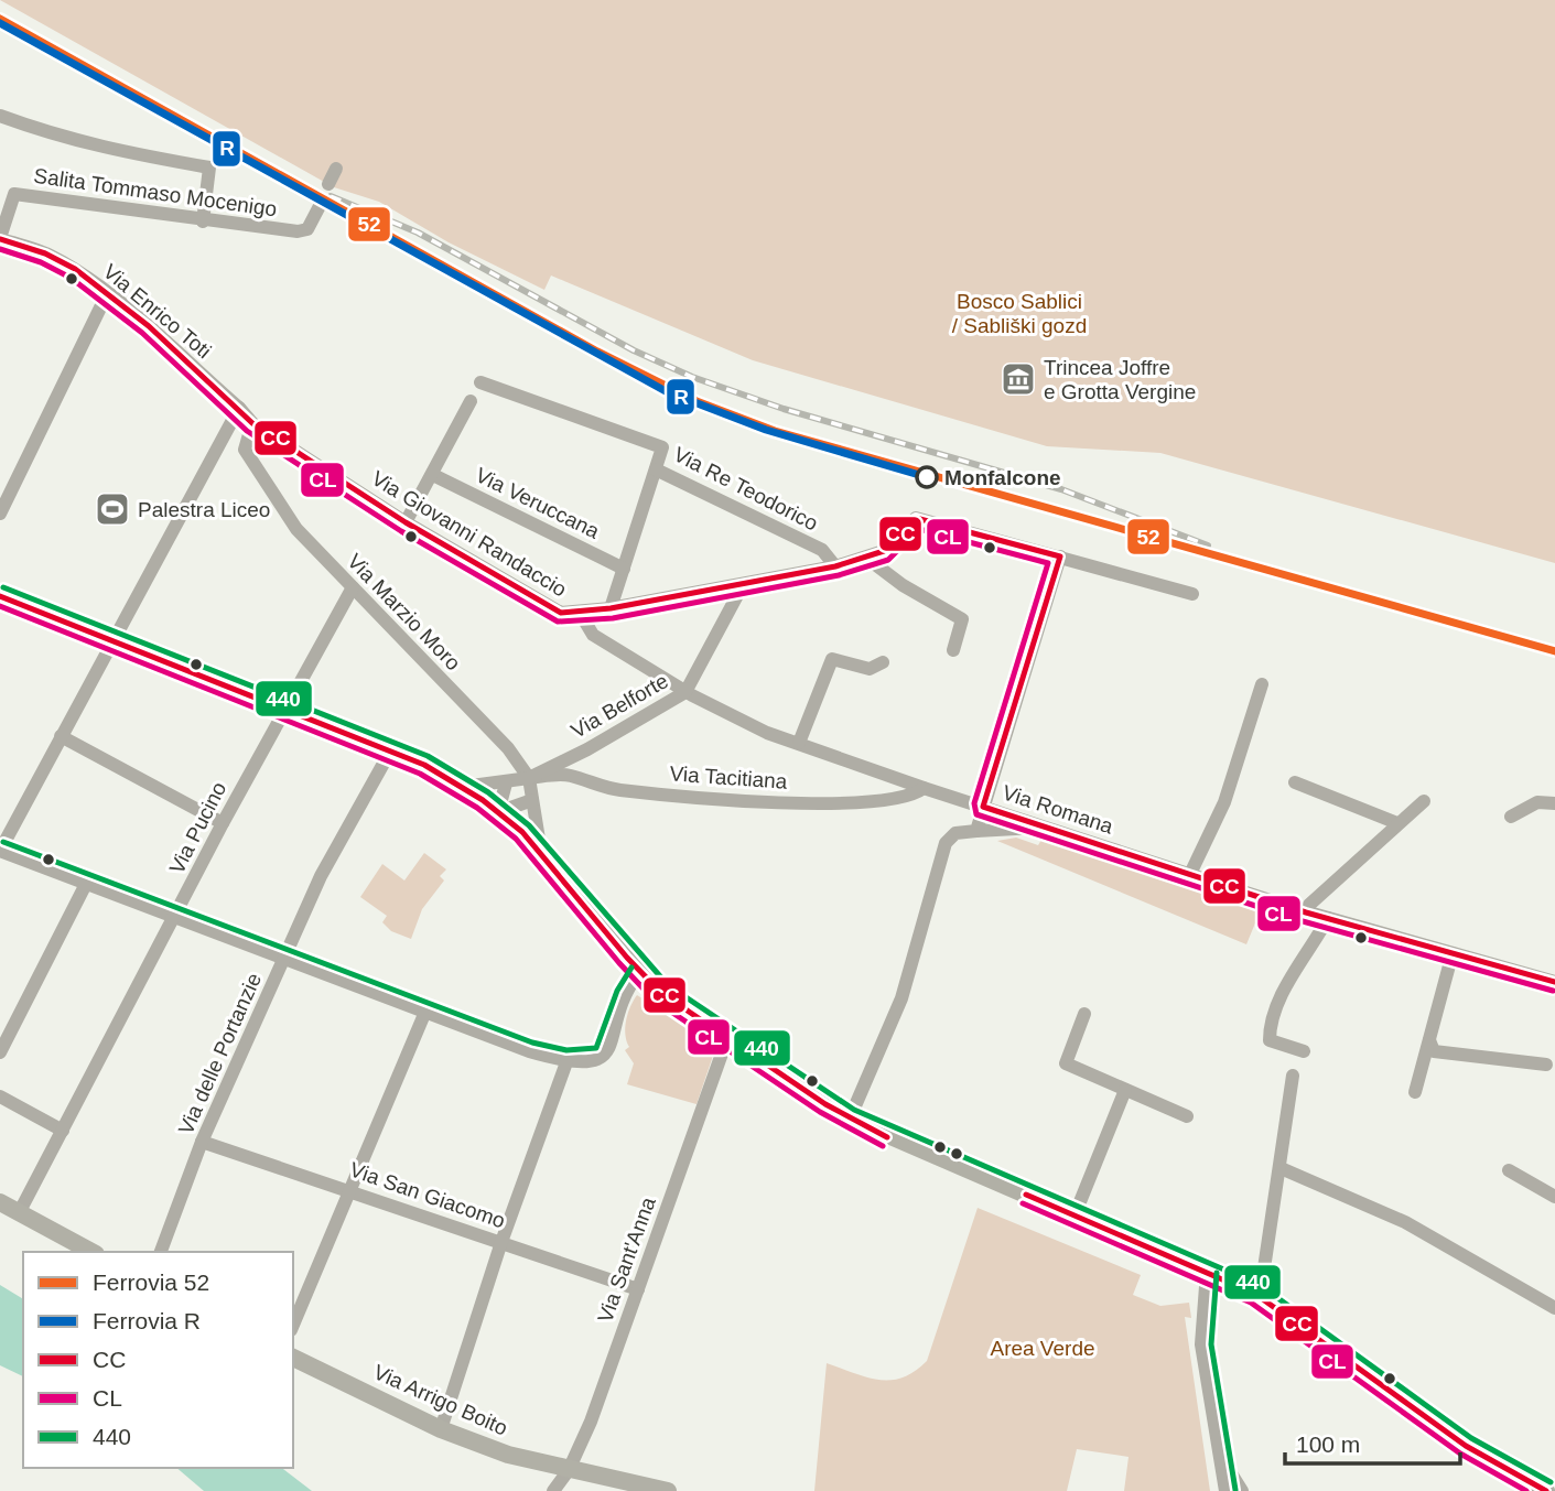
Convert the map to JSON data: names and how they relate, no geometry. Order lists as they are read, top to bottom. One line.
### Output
{"streets":{"main road":["Via Arrigo Boito"],"street":["Salita Tommaso Mocenigo","Via Enrico Toti","Via Re Teodorico","Via Veruccana","Via Giovanni Randaccio","Via Marzio Moro","Via Belforte","Via Tacitiana","Via Romana","Via Pucino","Via delle Portanzie","Via San Giacomo","Via Sant'Anna"]},"crossings":[["Salita Tommaso Mocenigo","Via Enrico Toti"],["Via Enrico Toti","Via Giovanni Randaccio"],["Via Re Teodorico","Via Giovanni Randaccio"],["Via Giovanni Randaccio","Via Belforte"],["Via Giovanni Randaccio","Via Romana"],["Via Marzio Moro","Via Belforte"],["Via Marzio Moro","Via Tacitiana"],["Via Marzio Moro","Via Pucino"],["Via Belforte","Via Tacitiana"],["Via Belforte","Via Romana"],["Via Tacitiana","Via Romana"],["Via delle Portanzie","Via San Giacomo"],["Via San Giacomo","Via Sant'Anna"],["Via Sant'Anna","Via Arrigo Boito"]],"parks":["Bosco Sablici / Sabliški gozd","Area Verde"],"places":{"museum":["Trincea Joffre e Grotta Vergine"],"other":["Monfalcone"],"sports":["Palestra Liceo"]},"lines":["rail line 52","rail line R","transit line CC","transit line CL","transit line 440"],"legend":["Ferrovia 52","Ferrovia R","CC","CL","440"],"scale_bar":"100 m"}
